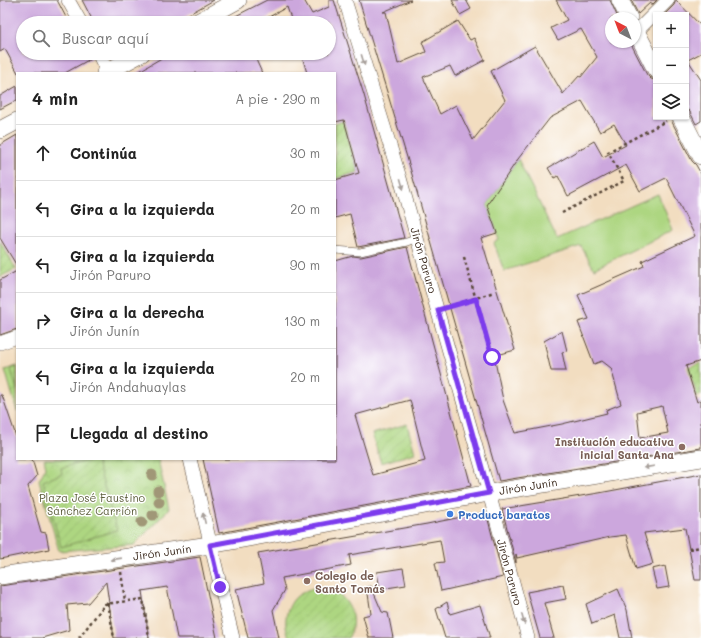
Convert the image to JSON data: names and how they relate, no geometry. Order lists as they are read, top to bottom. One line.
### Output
{"streets":{"street":["Jirón Paruro","Jirón Junín"]},"crossings":[["Jirón Paruro","Jirón Junín"]],"one_way":["Jirón Paruro","Jirón Junín"],"parks":["Plaza José Faustino Sánchez Carrión"],"places":["Institución educativa inicial Santa Ana","Product baratos","Colegio de Santo Tomás"],"north":"top left","page":{"map_buttons":["+","−"],"search":"Buscar aquí","heading":["4 min","A pie · 290 m"],"list":[["Continúa","30 m"],["Gira a la izquierda","20 m"],["Gira a la izquierda","Jirón Paruro","90 m"],["Gira a la derecha","Jirón Junín","130 m"],["Gira a la izquierda","Jirón Andahuaylas","20 m"],"Llegada al destino"]}}
